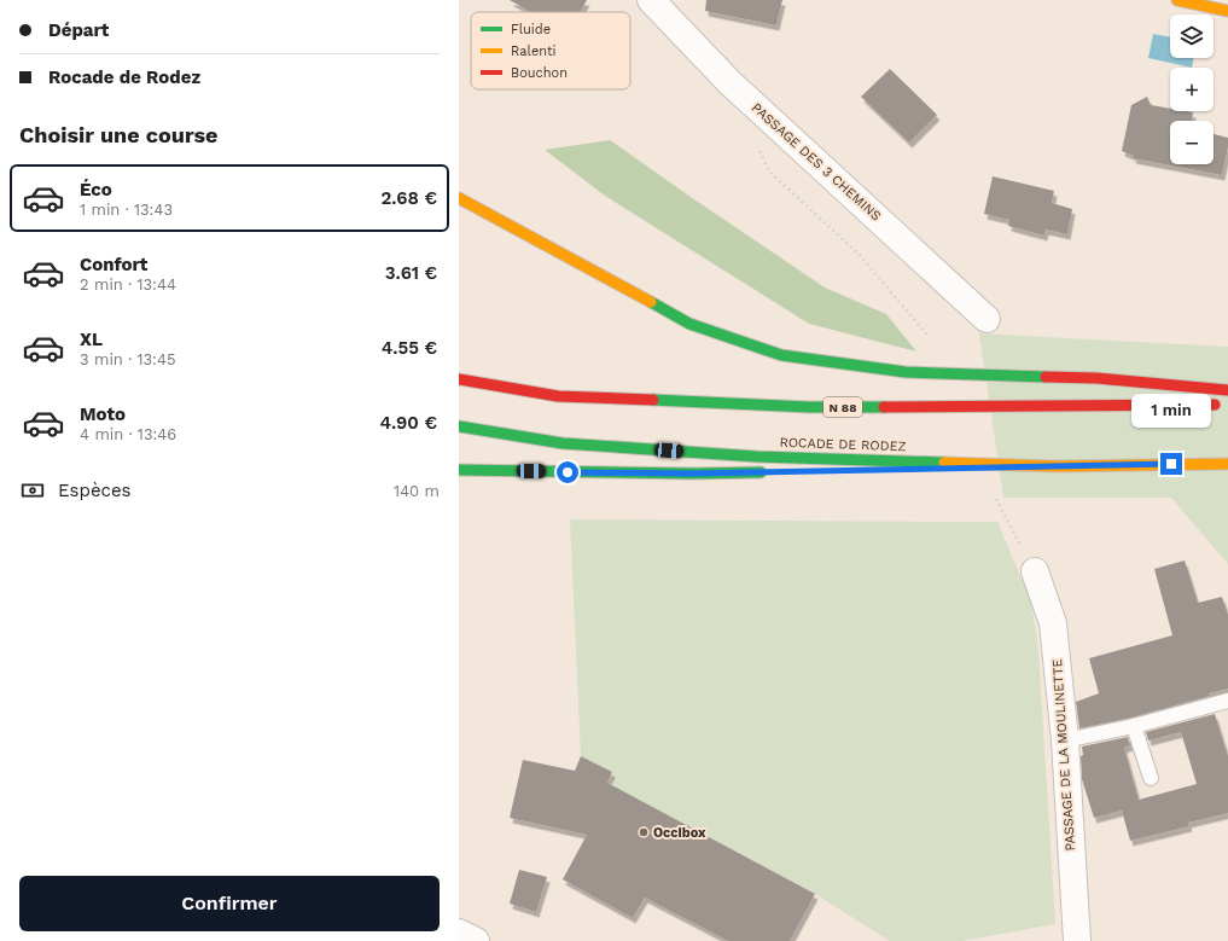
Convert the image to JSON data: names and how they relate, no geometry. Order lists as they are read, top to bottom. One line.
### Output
{"streets":{"main road":["N 88","ROCADE DE RODEZ"],"street":["PASSAGE DES 3 CHEMINS","PASSAGE DE LA MOULINETTE"]},"places":["Occibox"],"legend":["Fluide","Ralenti","Bouchon"],"page":{"banner":["Départ","Rocade de Rodez"],"map_buttons":["+","−"],"heading":"Choisir une course","list":[{"name":"Éco","note":"1 min · 13:43","value":"2.68 €"},{"name":"Confort","note":"2 min · 13:44","value":"3.61 €"},{"name":"XL","note":"3 min · 13:45","value":"4.55 €"},{"name":"Moto","note":"4 min · 13:46","value":"4.90 €"}],"bubble":"1 min","pay":["Espèces","140 m"],"buttons":"Confirmer"}}
